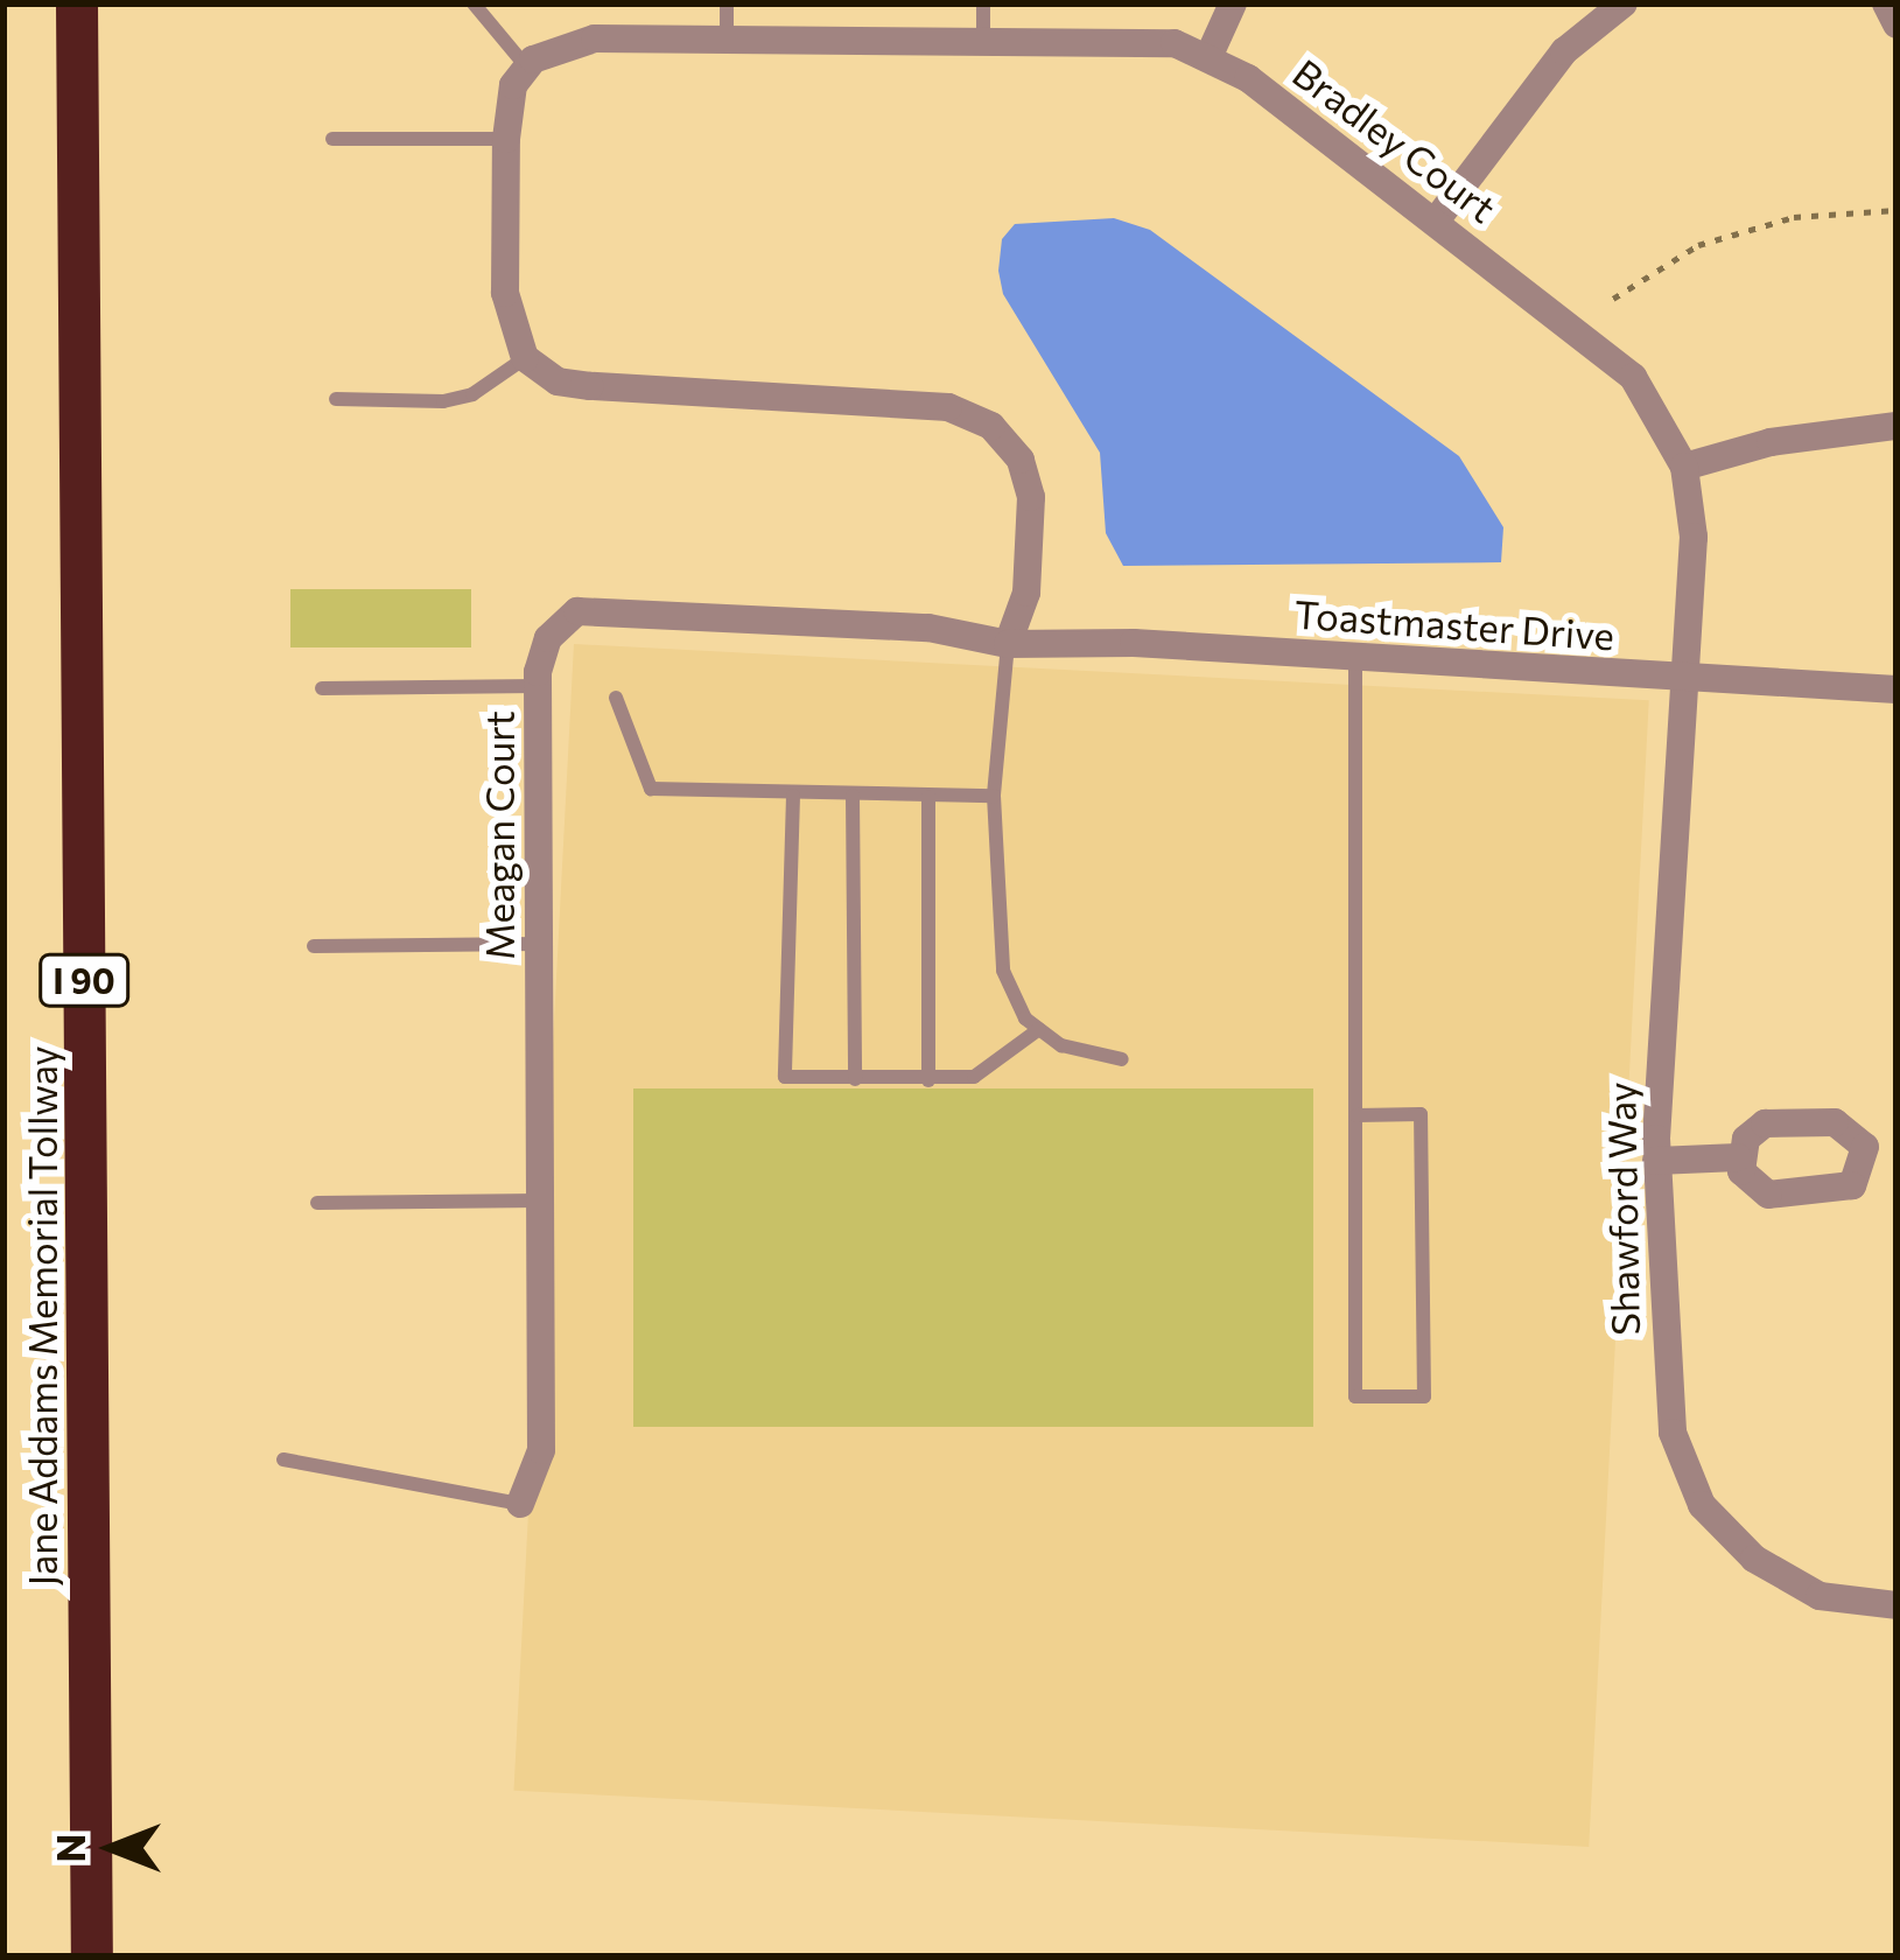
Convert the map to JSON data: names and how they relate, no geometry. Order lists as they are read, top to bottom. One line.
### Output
{"streets":{"highway":["I 90","Jane Addams Memorial Tollway"],"street":["Bradley Court","Toastmaster Drive","Meagan Court","Shawford Way"]},"crossings":[["Bradley Court","Toastmaster Drive"],["Bradley Court","Shawford Way"],["Toastmaster Drive","Meagan Court"],["Toastmaster Drive","Shawford Way"]],"north":"left"}
